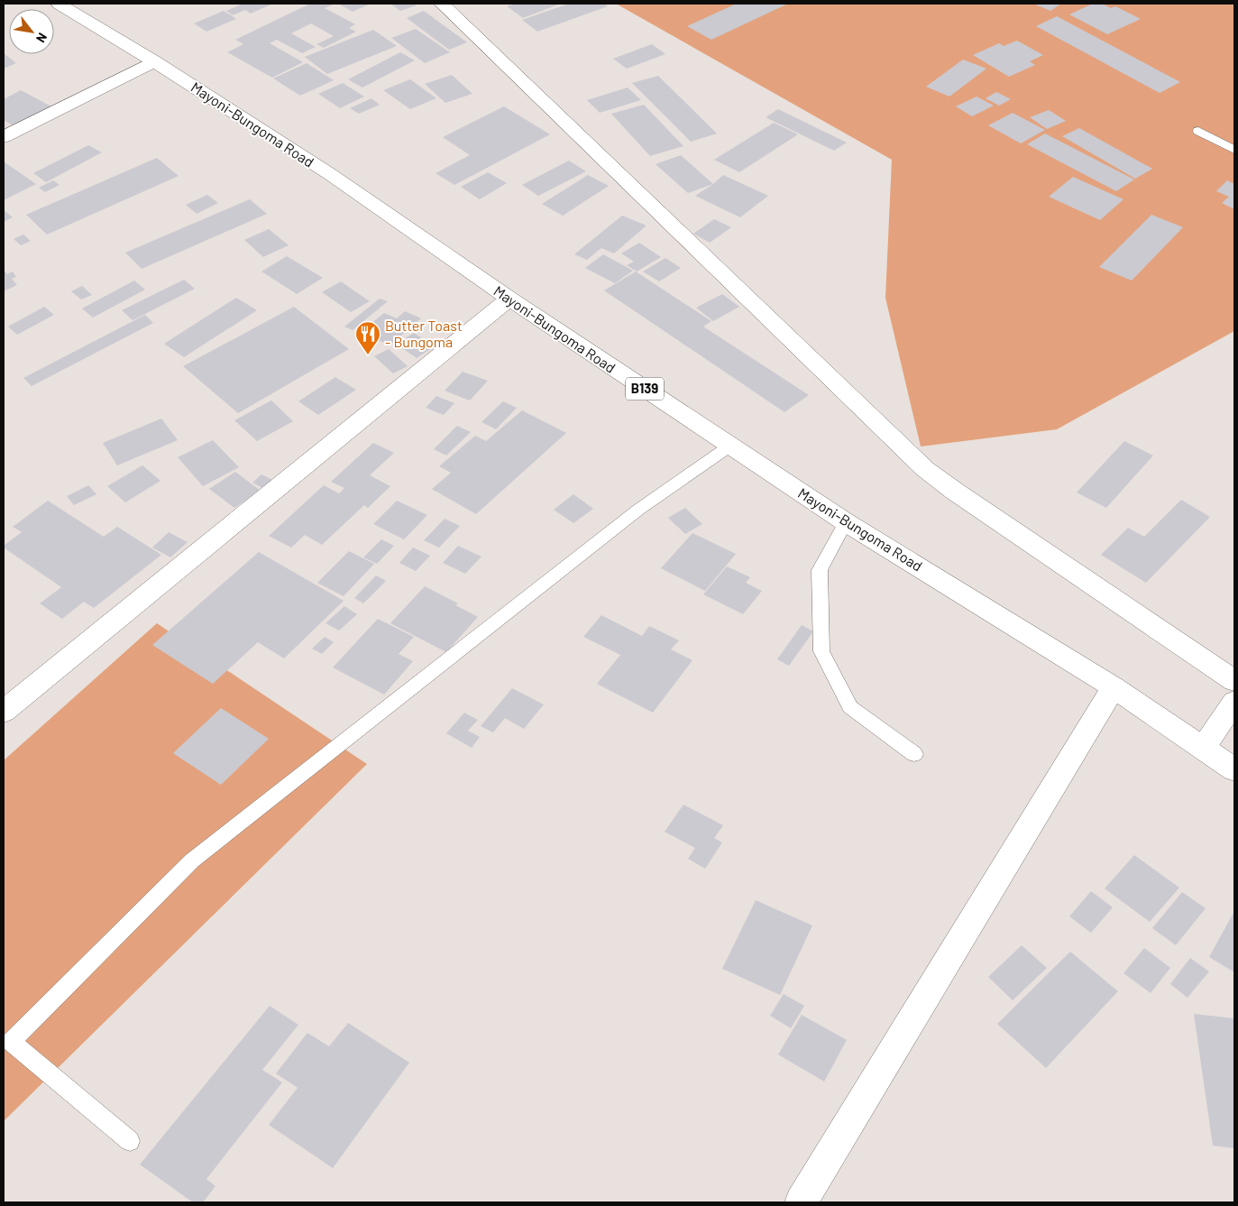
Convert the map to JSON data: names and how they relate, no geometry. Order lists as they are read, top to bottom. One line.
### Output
{"streets":{"street":["Mayoni-Bungoma Road","B139"]},"places":{"restaurant":["Butter Toast - Bungoma"]},"north":"bottom right"}
